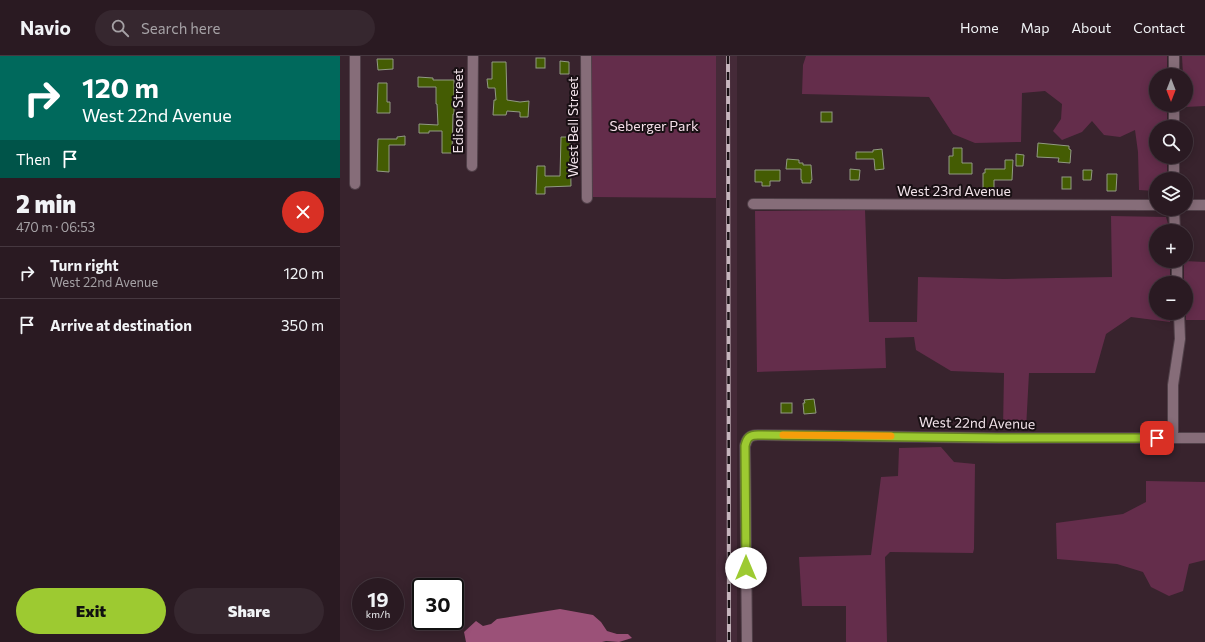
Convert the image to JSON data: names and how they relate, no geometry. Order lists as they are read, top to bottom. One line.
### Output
{"streets":{"street":["Edison Street","West Bell Street","West 23rd Avenue","West 22nd Avenue"]},"parks":["Seberger Park"],"north":"bottom","page":{"header":"Navio","search":"Search here","nav":["Home","Map","About","Contact"],"turn":["120 m","West 22nd Avenue"],"map_buttons":["+","−"],"then":"Then","heading":["2 min","470 m · 06:53"],"list":[{"name":"Turn right","note":"West 22nd Avenue","value":"120 m"},{"name":"Arrive at destination","value":"350 m"}],"speed":"19 km/h","limit":"30","buttons":["Exit","Share"]}}
